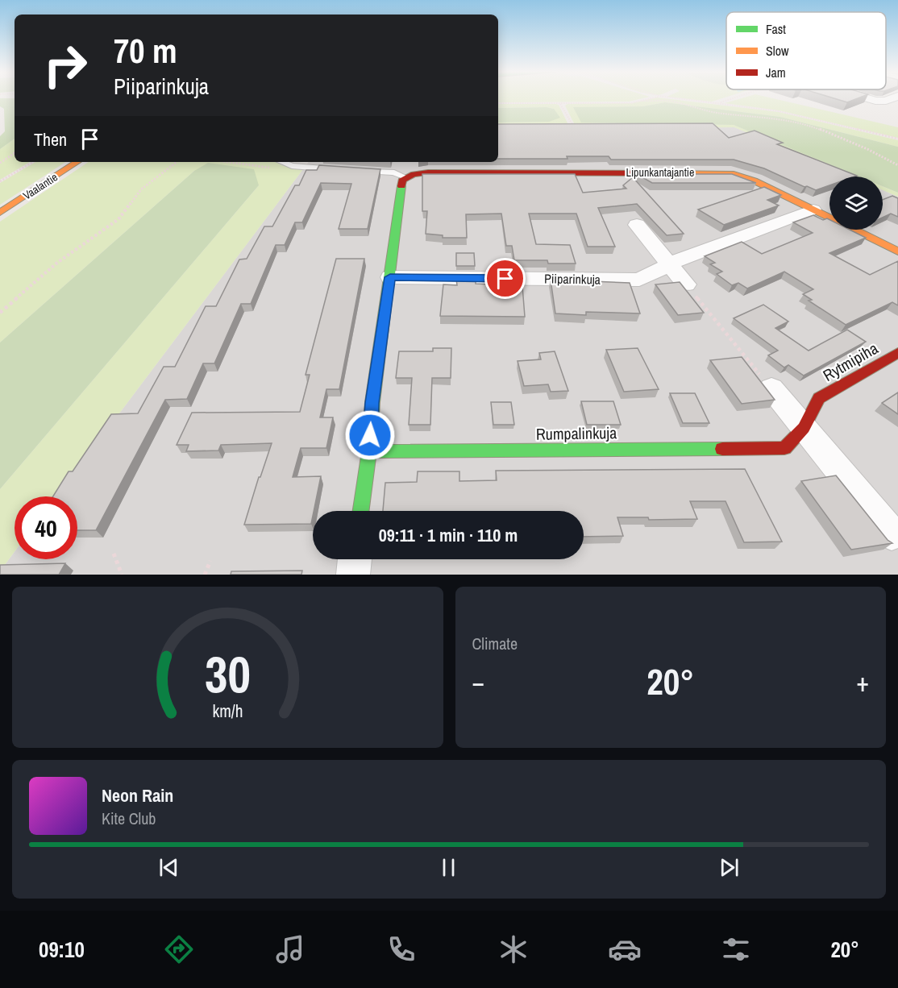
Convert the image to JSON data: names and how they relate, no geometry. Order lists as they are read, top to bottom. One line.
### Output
{"streets":{"street":["Lipunkantajantie","Vaalantie","Piiparinkuja","Rytmipiha","Rumpalinkuja"]},"crossings":[["Rytmipiha","Rumpalinkuja"]],"legend":["Fast","Slow","Jam"],"page":{"turn":["70 m","Piiparinkuja"],"then":"Then","limit":"40","trip":"09:11 · 1 min · 110 m","tile":"Climate","heat":["−","20°","+"],"song":["Neon Rain","Kite Club"],"tabs":["09:10","20°"],"gauge":["30","km/h"]}}
